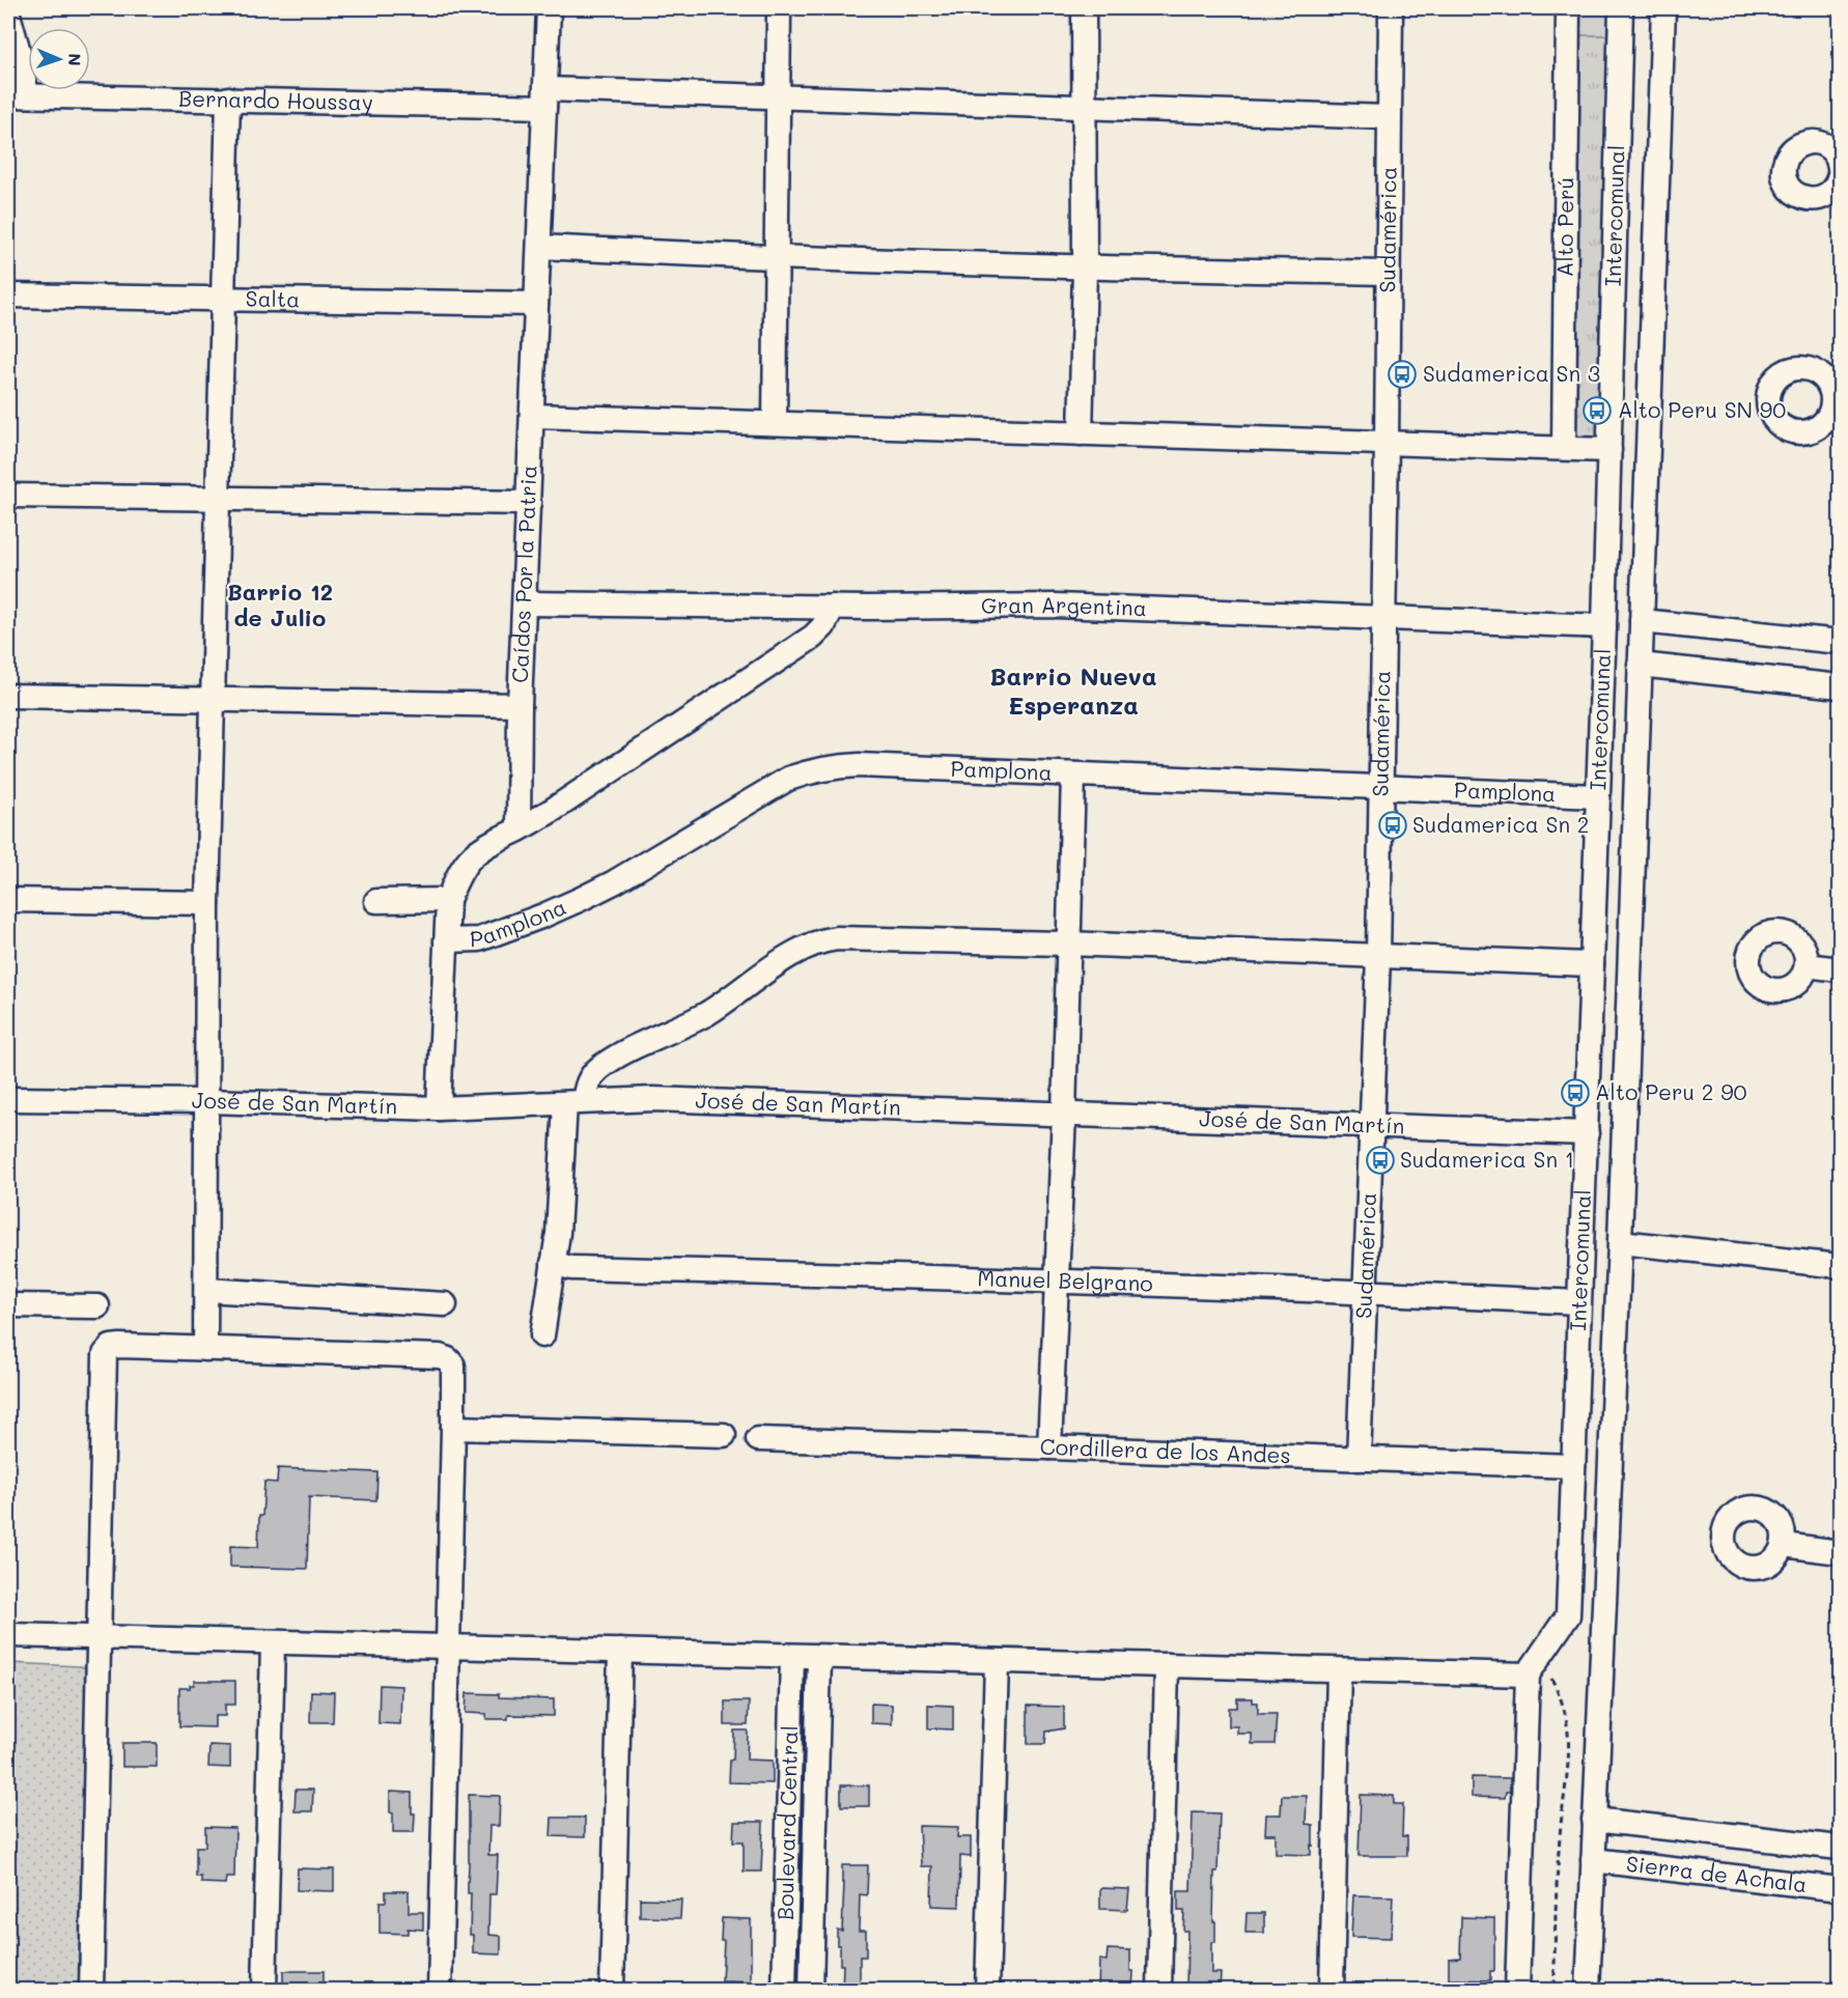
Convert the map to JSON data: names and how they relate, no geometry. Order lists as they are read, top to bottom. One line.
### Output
{"streets":{"street":["Bernardo Houssay","Intercomunal","Alto Perú","Sudamérica","Salta","Caídos Por la Patria","Gran Argentina","Pamplona","José de San Martín","Manuel Belgrano","Cordillera de los Andes","Boulevard Central","Sierra de Achala"]},"crossings":[["Bernardo Houssay","Sudamérica"],["Bernardo Houssay","Caídos Por la Patria"],["Intercomunal","Gran Argentina"],["Intercomunal","Pamplona"],["Intercomunal","José de San Martín"],["Intercomunal","Manuel Belgrano"],["Intercomunal","Cordillera de los Andes"],["Sudamérica","Gran Argentina"],["Sudamérica","Pamplona"],["Sudamérica","José de San Martín"],["Sudamérica","Manuel Belgrano"],["Sudamérica","Cordillera de los Andes"],["Salta","Caídos Por la Patria"],["Caídos Por la Patria","Gran Argentina"]],"districts":["Barrio 12 de Julio","Barrio Nueva Esperanza"],"places":{"bus stop":["Sudamerica Sn 3","Alto Peru SN 90","Sudamerica Sn 2","Alto Peru 2 90","Sudamerica Sn 1"]},"north":"right"}
